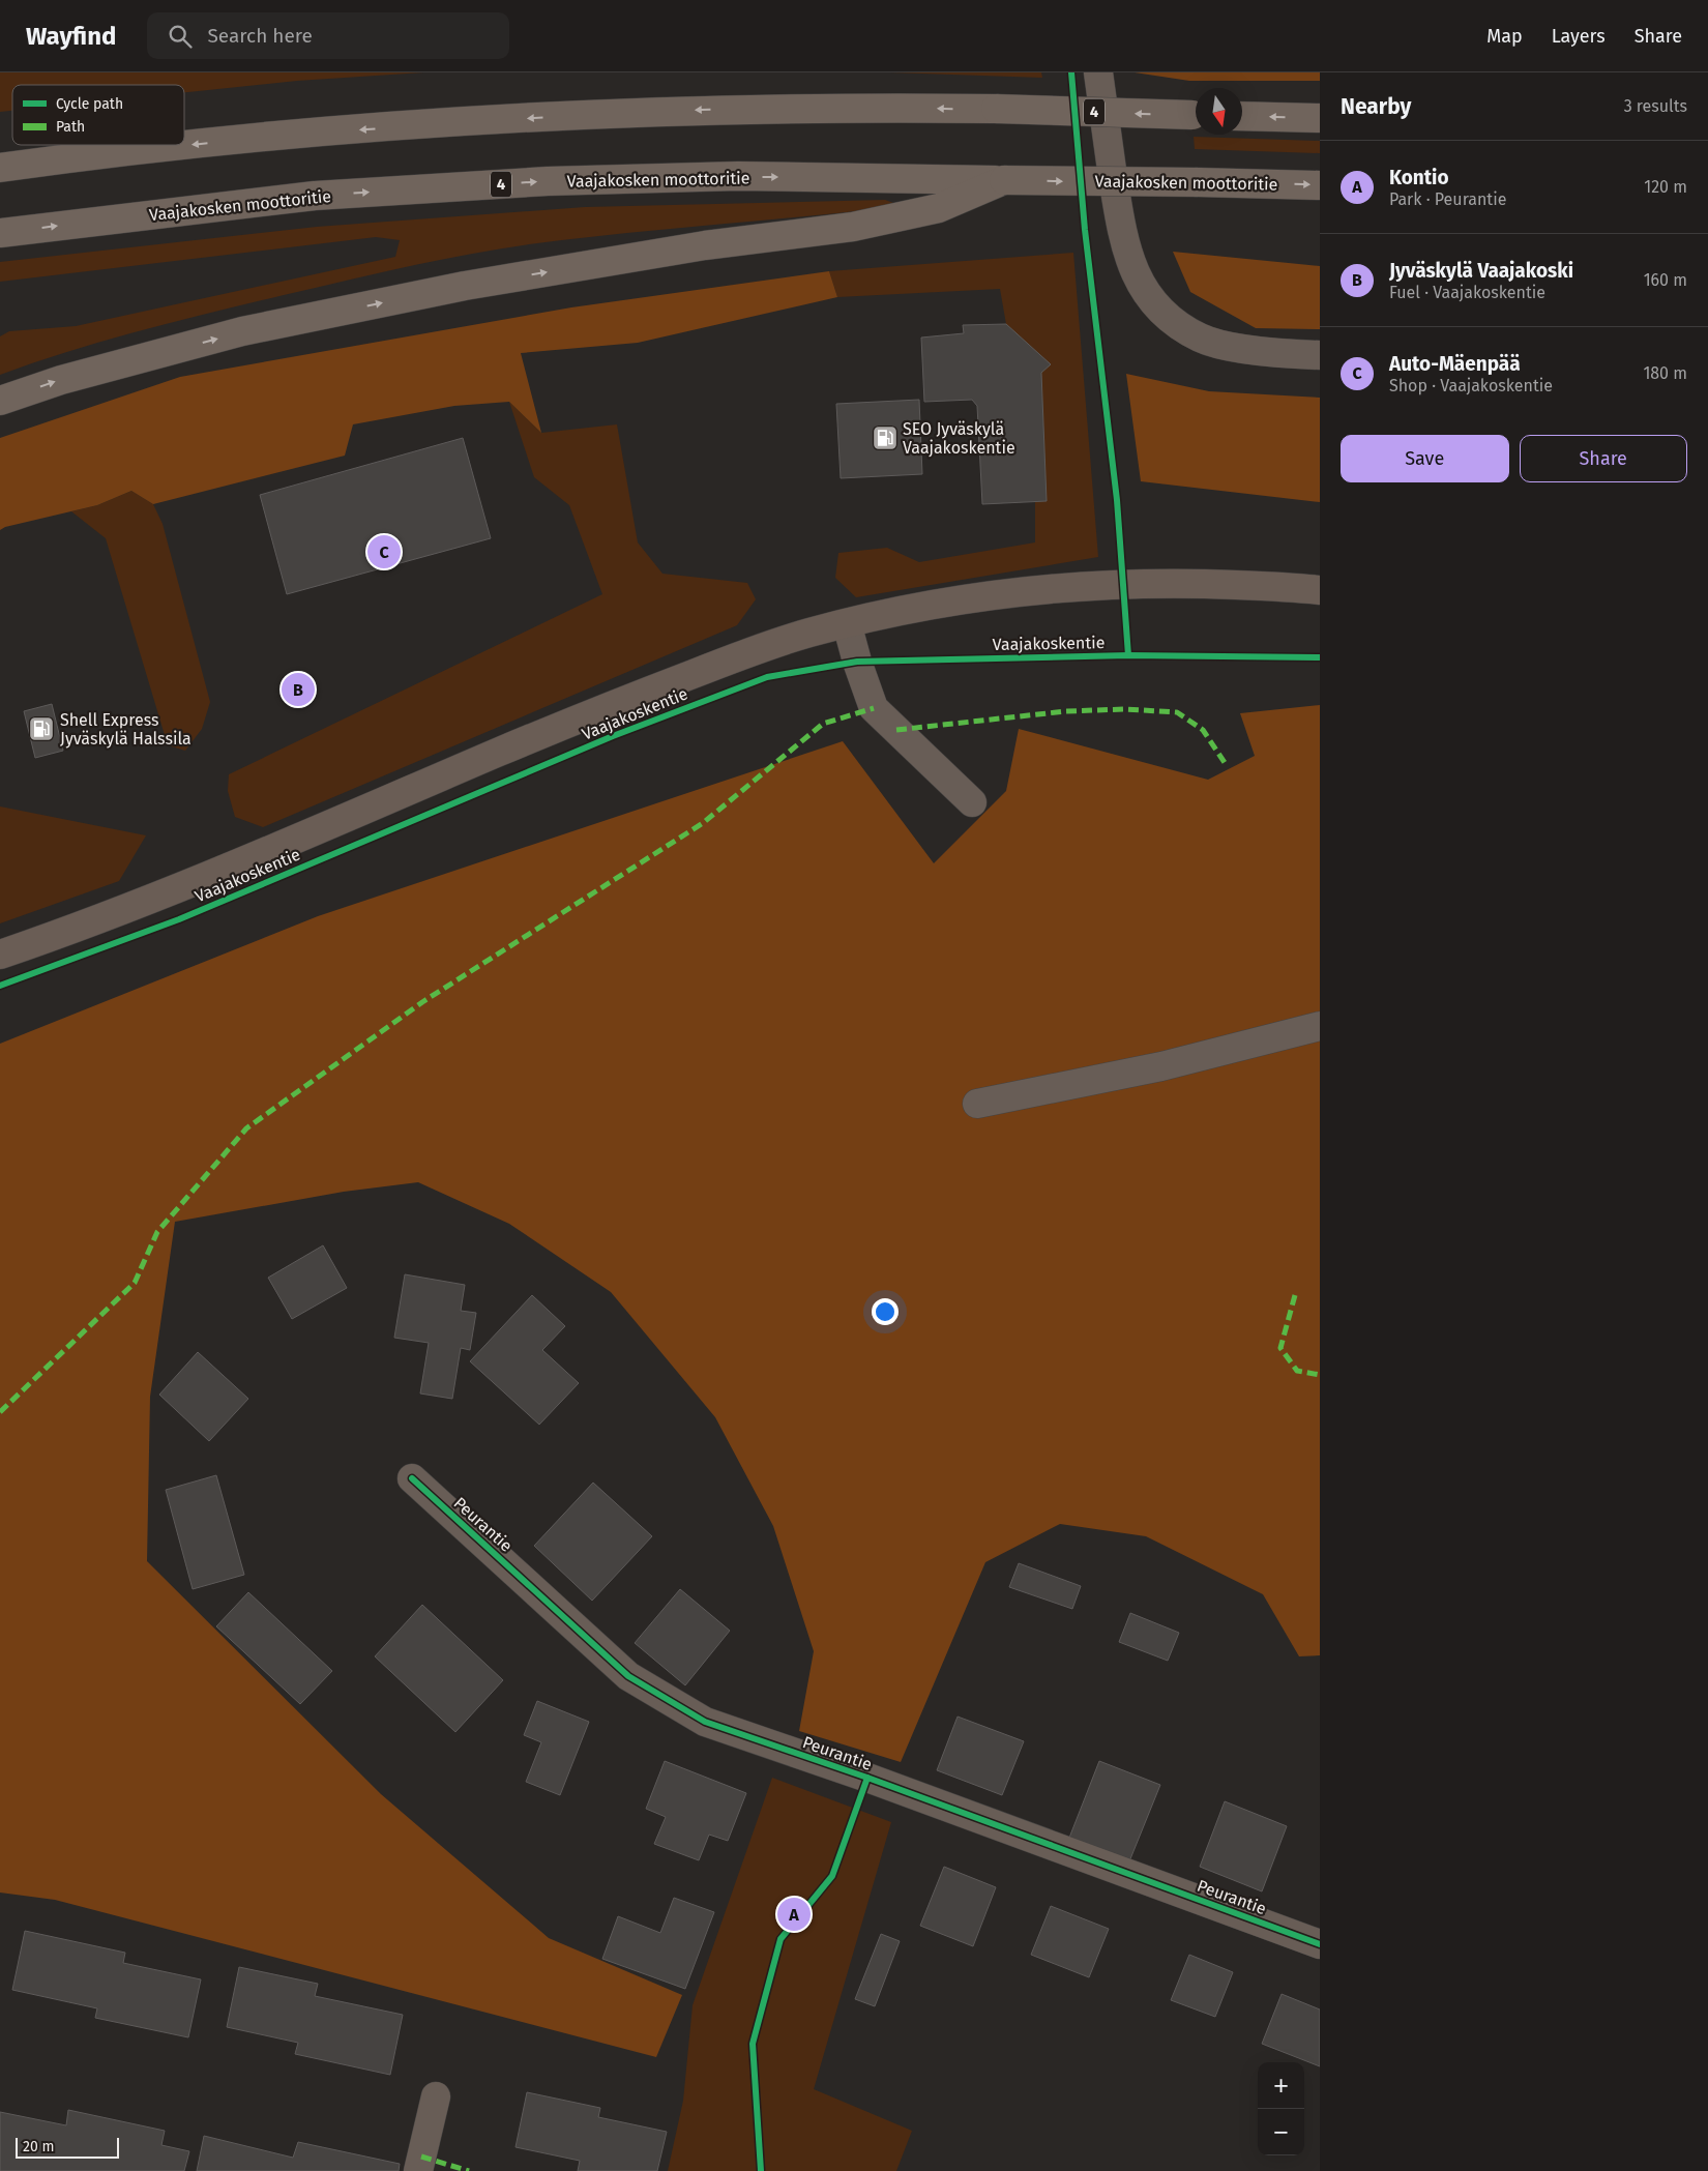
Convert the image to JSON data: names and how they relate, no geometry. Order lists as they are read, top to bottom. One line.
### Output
{"streets":{"highway":["4","Vaajakosken moottoritie"],"main road":["Vaajakoskentie"],"street":["Peurantie"]},"places":{"fuel station":["SEO Jyväskylä Vaajakoskentie","Shell Express Jyväskylä Halssila"]},"legend":["Cycle path","Path"],"scale_bar":"20 m","north":"bottom","page":{"header":"Wayfind","search":"Search here","nav":["Map","Layers","Share"],"heading":["Nearby","3 results"],"list":[{"mark":"A","name":"Kontio","note":"Park · Peurantie","value":"120 m"},{"mark":"B","name":"Jyväskylä Vaajakoski","note":"Fuel · Vaajakoskentie","value":"160 m"},{"mark":"C","name":"Auto-Mäenpää","note":"Shop · Vaajakoskentie","value":"180 m"}],"buttons":["Save","Share"],"pins":["C","B","A"],"map_buttons":["+","−"],"scale":"20 m"}}
